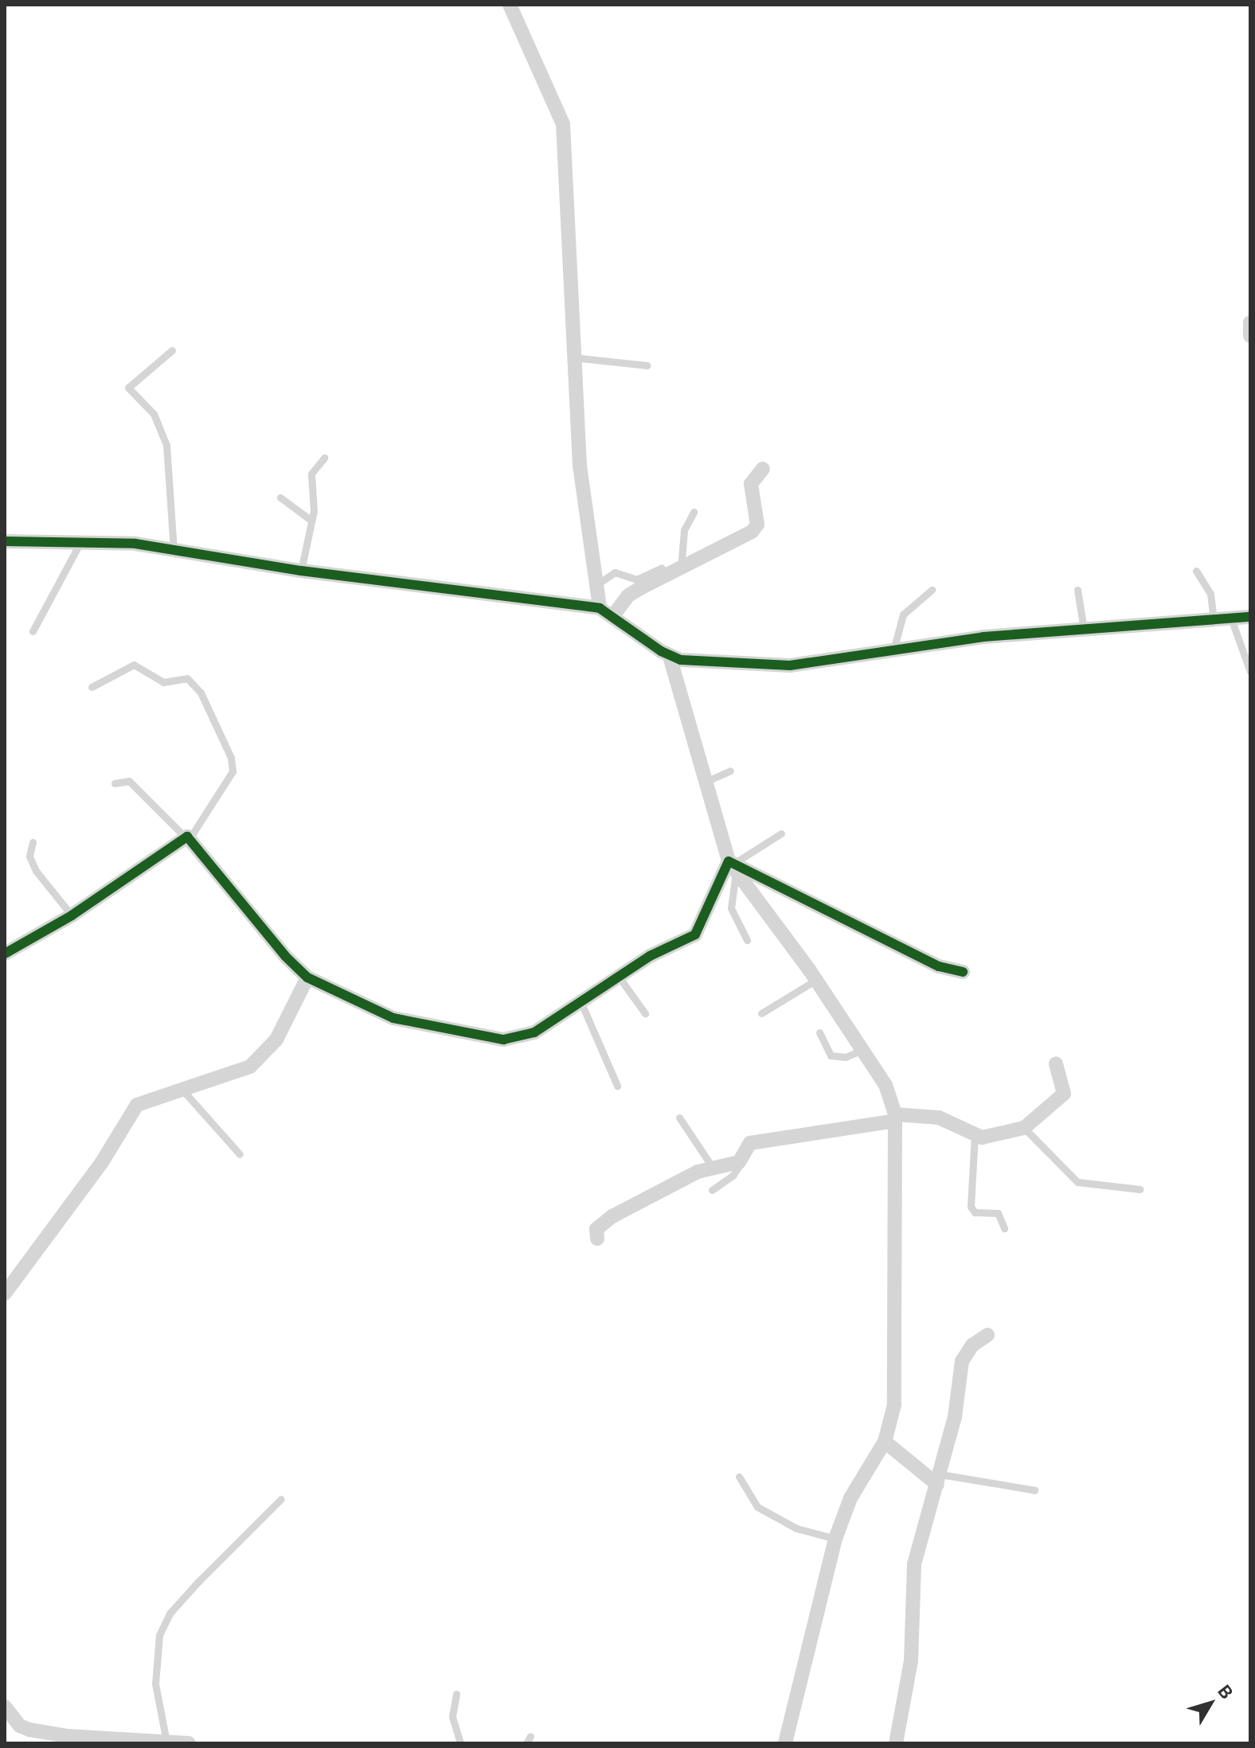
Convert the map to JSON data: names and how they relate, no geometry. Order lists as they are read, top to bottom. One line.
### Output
{"north":"top right"}
